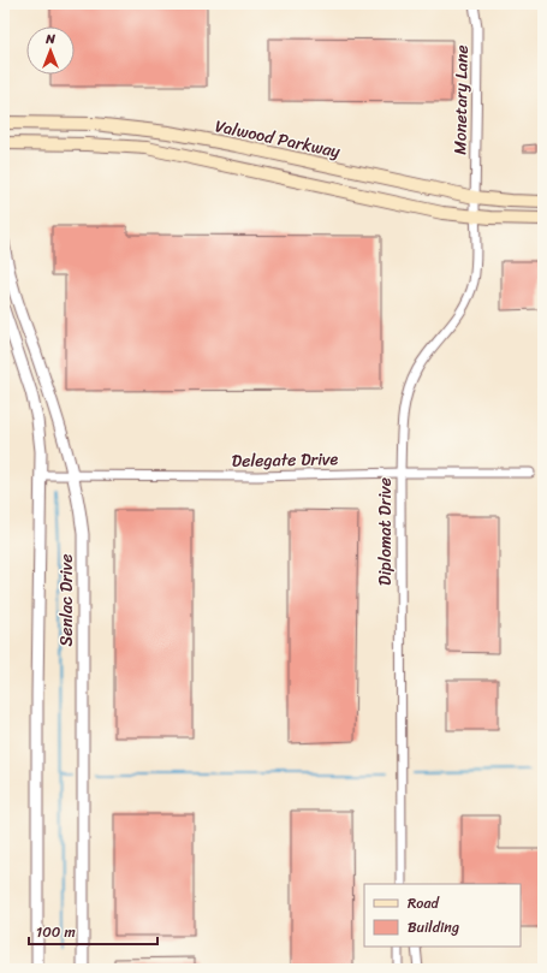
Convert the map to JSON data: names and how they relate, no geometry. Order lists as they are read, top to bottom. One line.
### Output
{"streets":{"main road":["Valwood Parkway"],"street":["Monetary Lane","Delegate Drive","Diplomat Drive","Senlac Drive"]},"crossings":[["Monetary Lane","Valwood Parkway"],["Monetary Lane","Diplomat Drive"],["Valwood Parkway","Diplomat Drive"],["Delegate Drive","Diplomat Drive"],["Delegate Drive","Senlac Drive"]],"legend":["Road","Building"],"scale_bar":"100 m","north":"top"}
